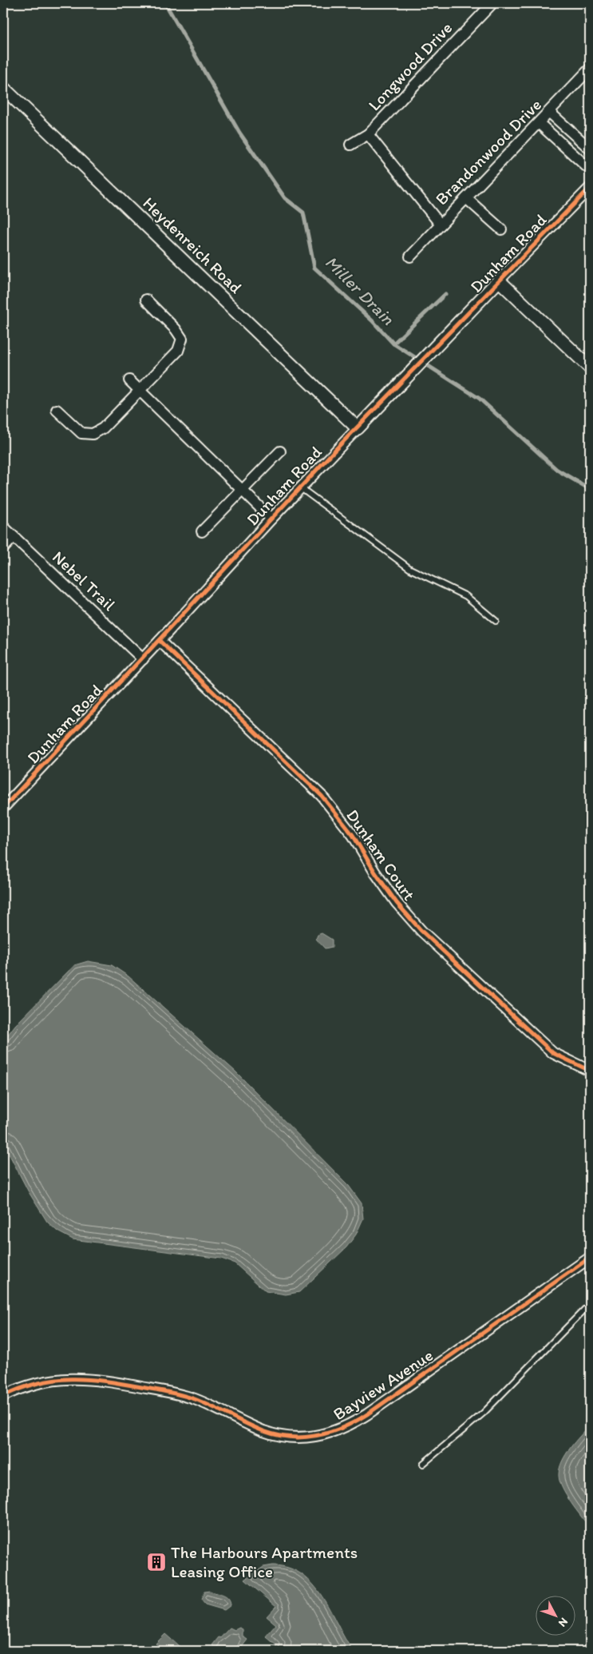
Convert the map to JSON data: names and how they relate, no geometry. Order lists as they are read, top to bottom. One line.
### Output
{"streets":{"street":["Longwood Drive","Brandonwood Drive","Heydenreich Road","Dunham Road","Nebel Trail","Dunham Court","Bayview Avenue"]},"crossings":[["Longwood Drive","Brandonwood Drive"],["Heydenreich Road","Dunham Road"],["Dunham Road","Nebel Trail"],["Dunham Road","Dunham Court"]],"water":["Miller Drain"],"places":{"building":["The Harbours Apartments Leasing Office"]},"north":"bottom right"}
